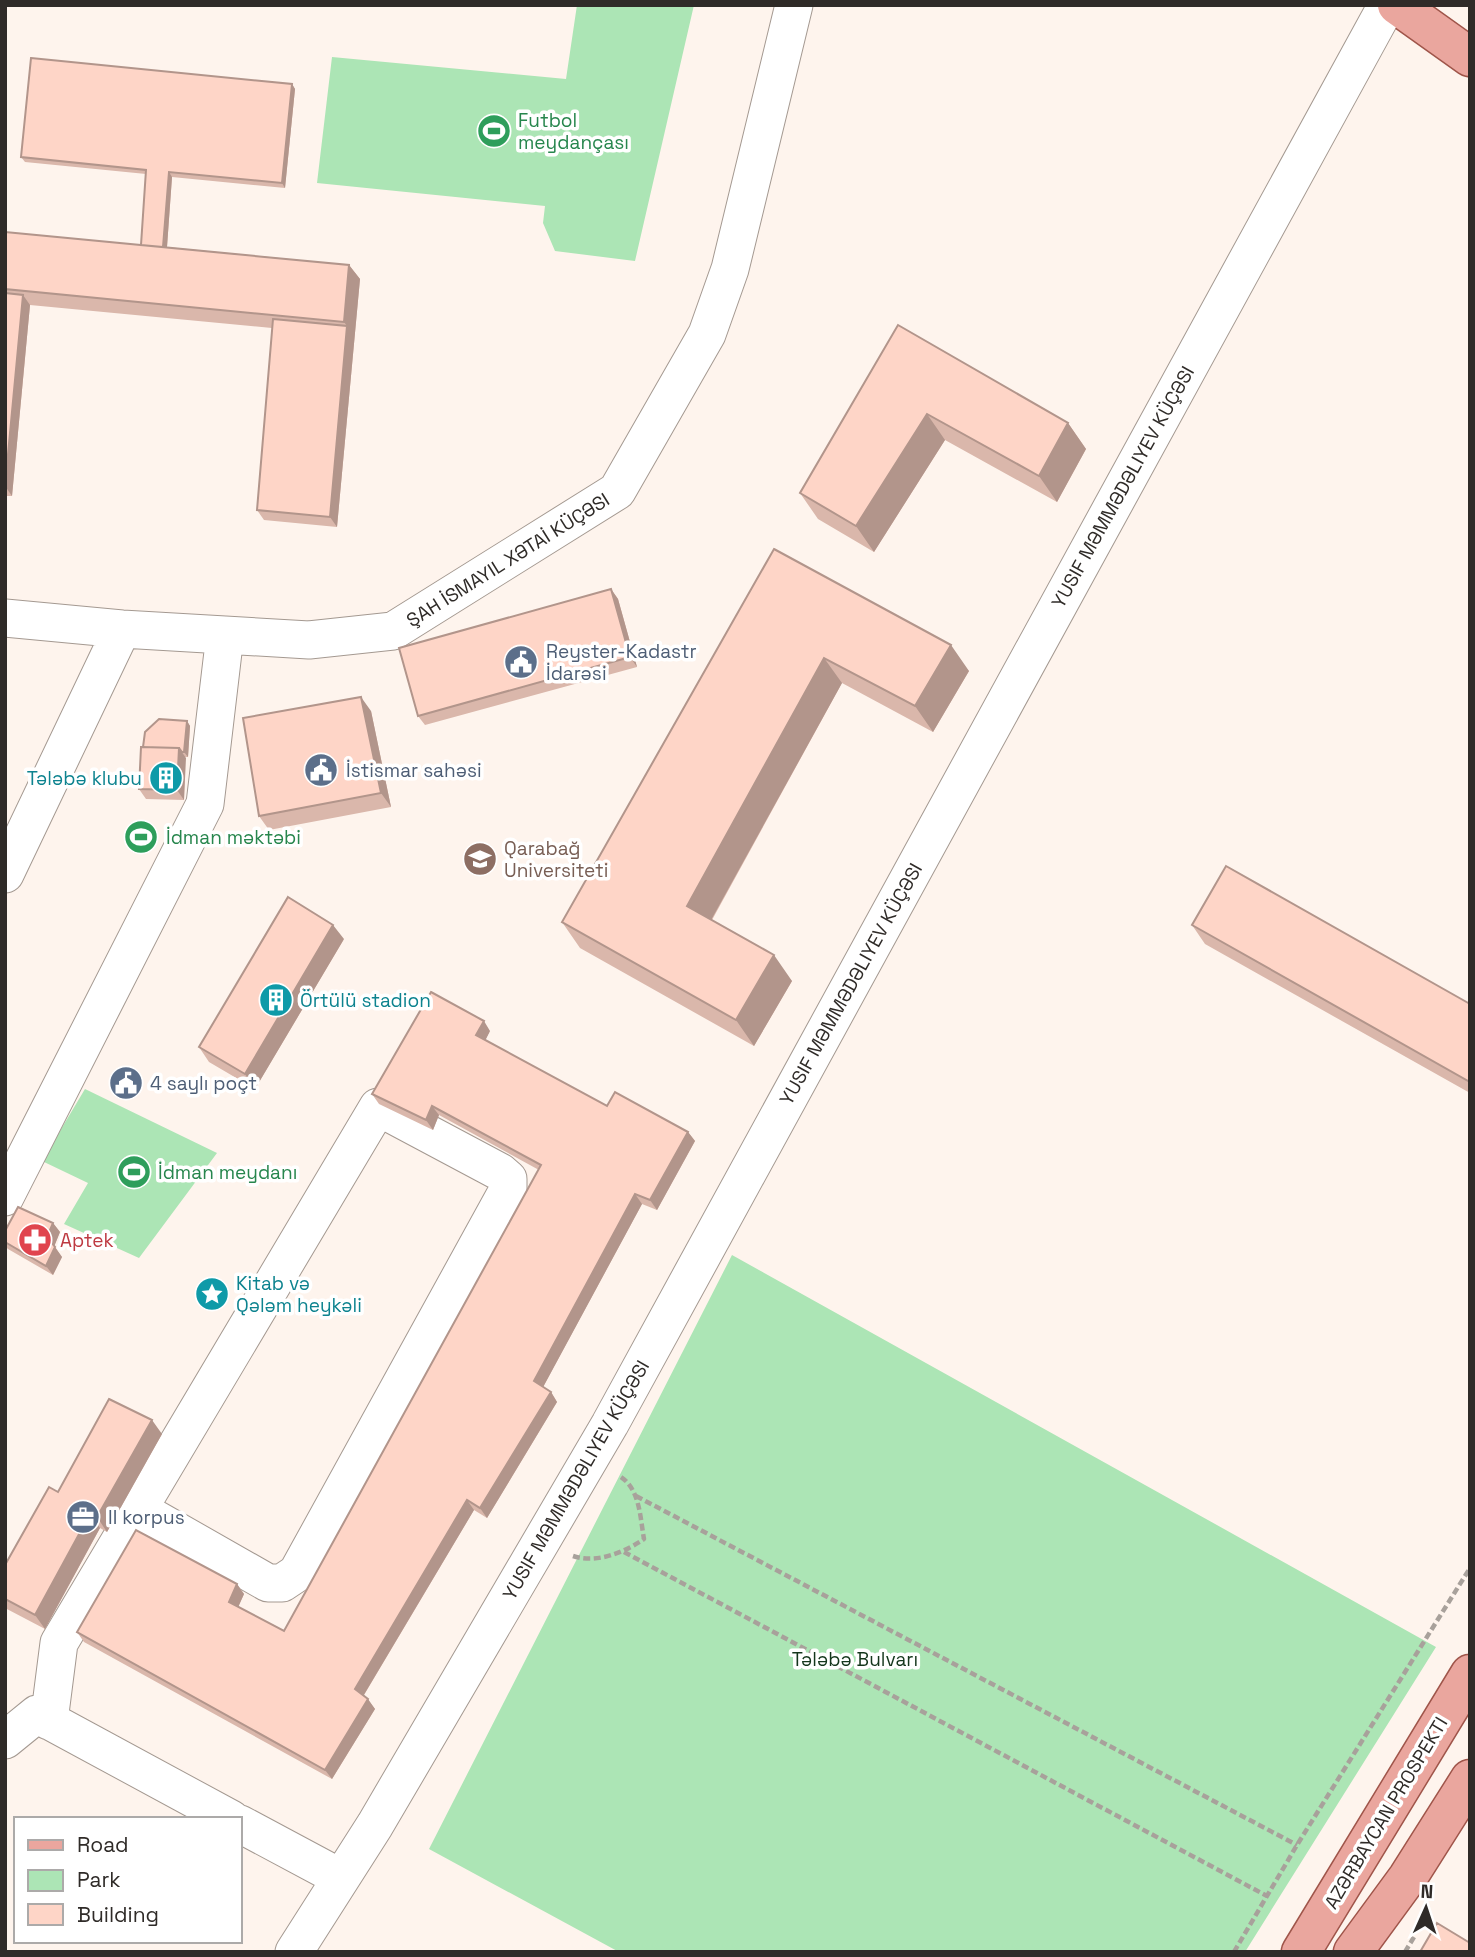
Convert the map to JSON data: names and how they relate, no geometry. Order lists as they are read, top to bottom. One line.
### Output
{"streets":{"main road":["AZƏRBAYCAN PROSPEKTI"],"street":["YUSIF MƏMMƏDƏLIYEV KÜÇƏSI","ŞAH İSMAYIL XƏTAİ KÜÇƏSI"]},"parks":["Tələbə Bulvarı"],"places":{"sports":["Futbol meydançası","İdman məktəbi","İdman meydanı"],"public building":["Reyster-Kadastr İdarəsi","İstismar sahəsi","4 saylı poçt"],"building":["Tələbə klubu","Örtülü stadion"],"school or university":["Qarabağ Universiteti"],"pharmacy":["Aptek"],"place":["Kitab və Qələm heykəli"],"office":["II korpus"]},"legend":["Road","Park","Building"],"north":"top"}
